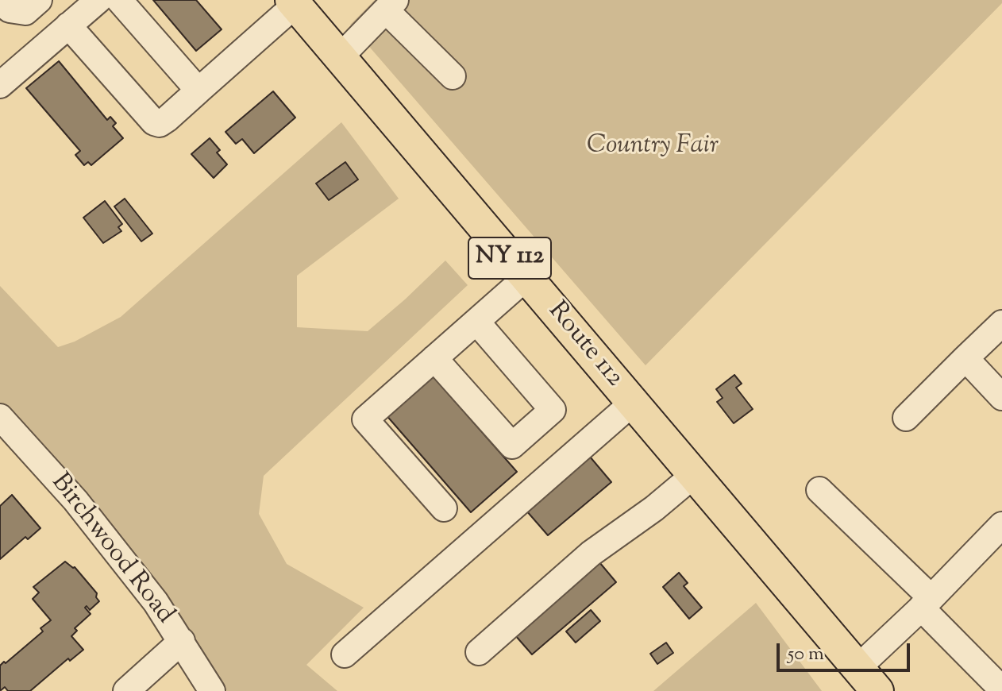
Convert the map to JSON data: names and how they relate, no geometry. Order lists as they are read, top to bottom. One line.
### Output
{"streets":{"main road":["NY 112","Route 112"],"street":["Birchwood Road"]},"parks":["Country Fair"],"scale_bar":"50 m"}
